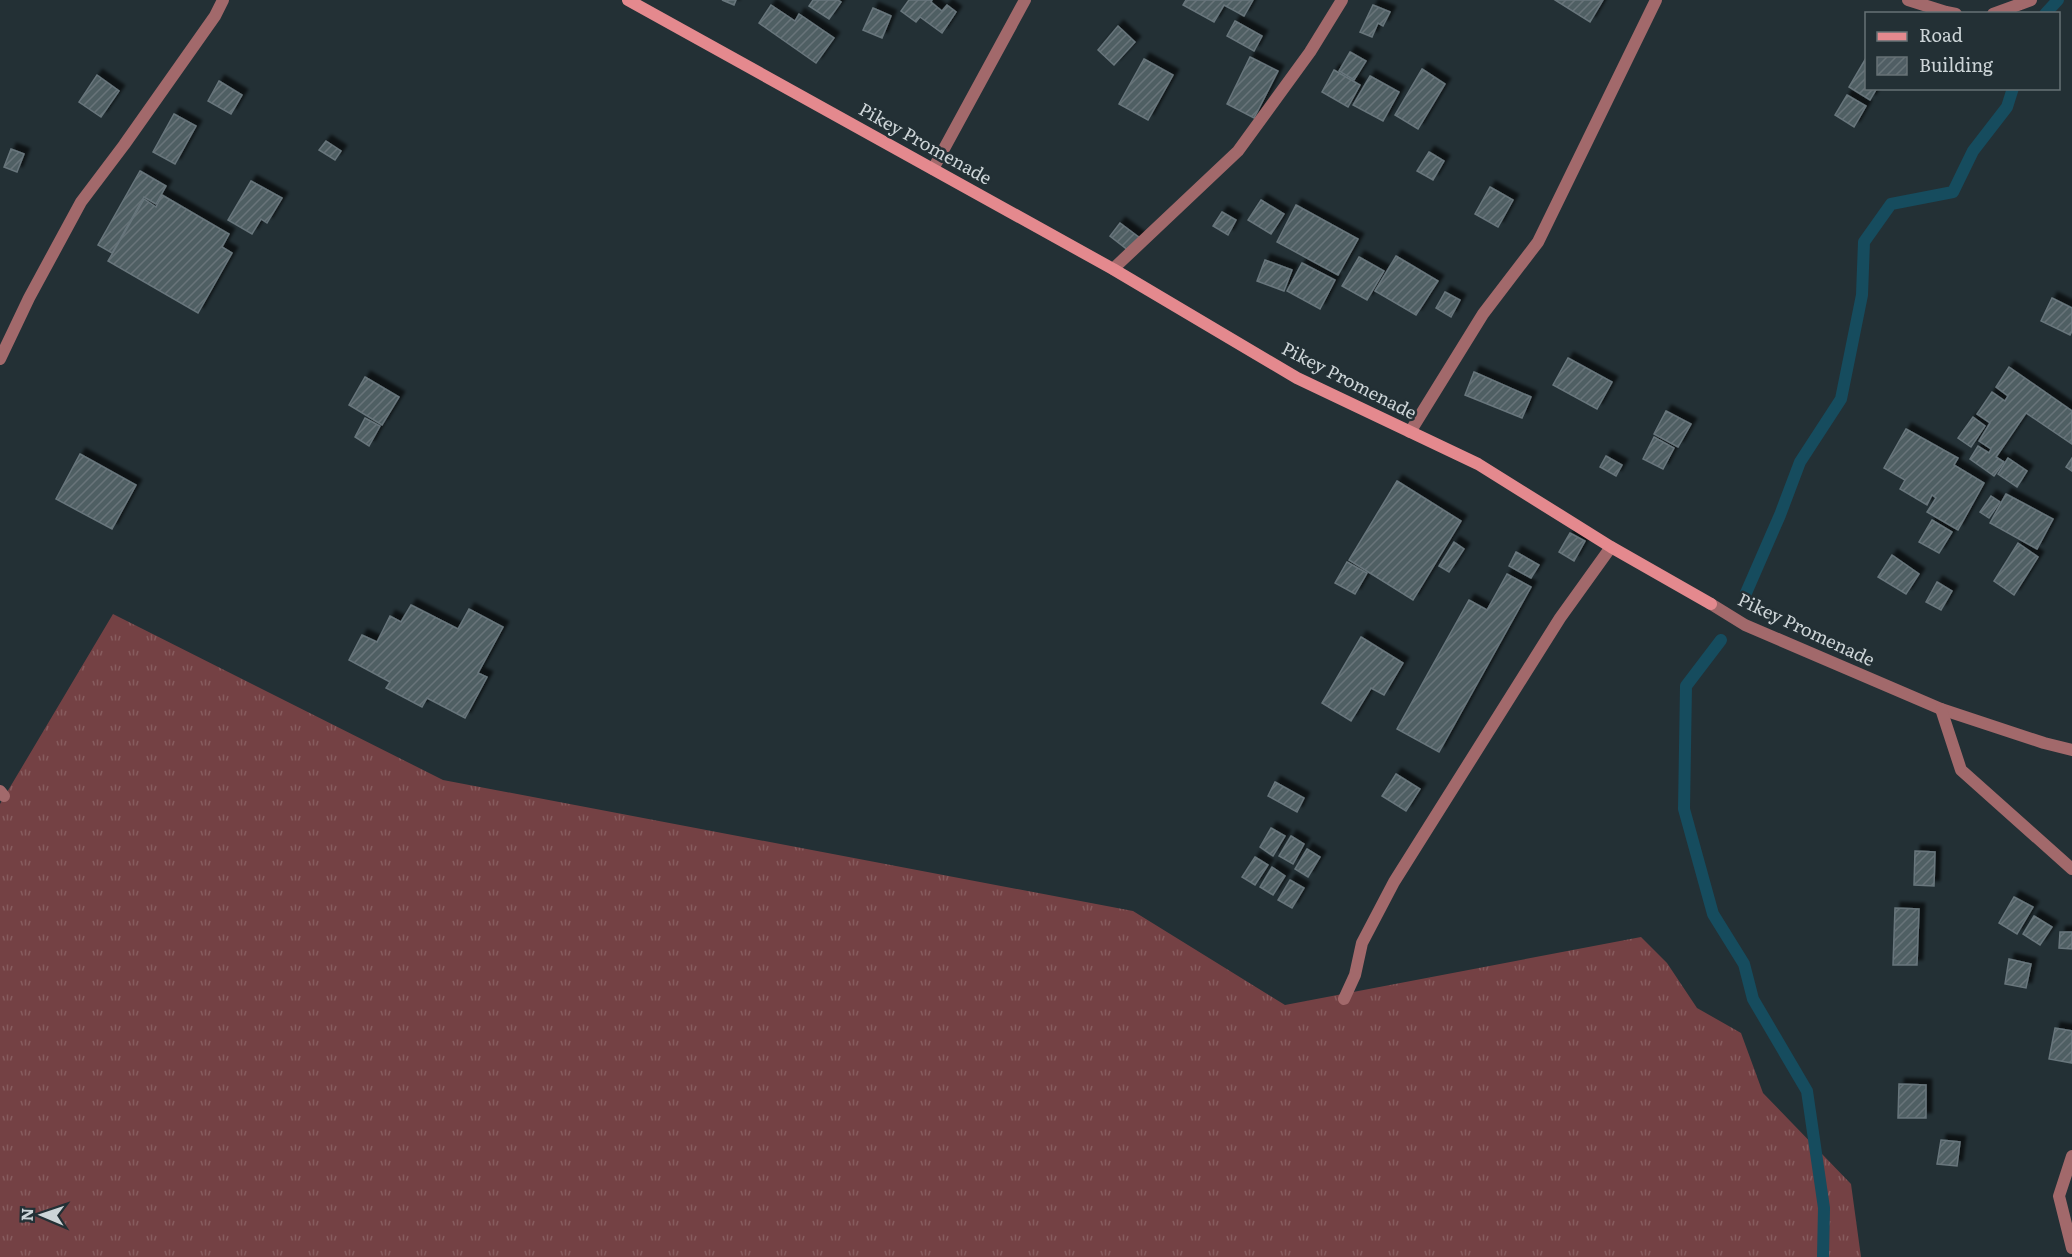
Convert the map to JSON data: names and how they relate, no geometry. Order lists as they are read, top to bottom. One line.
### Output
{"streets":{"street":["Pikey Promenade"]},"legend":["Road","Building"],"north":"left"}
